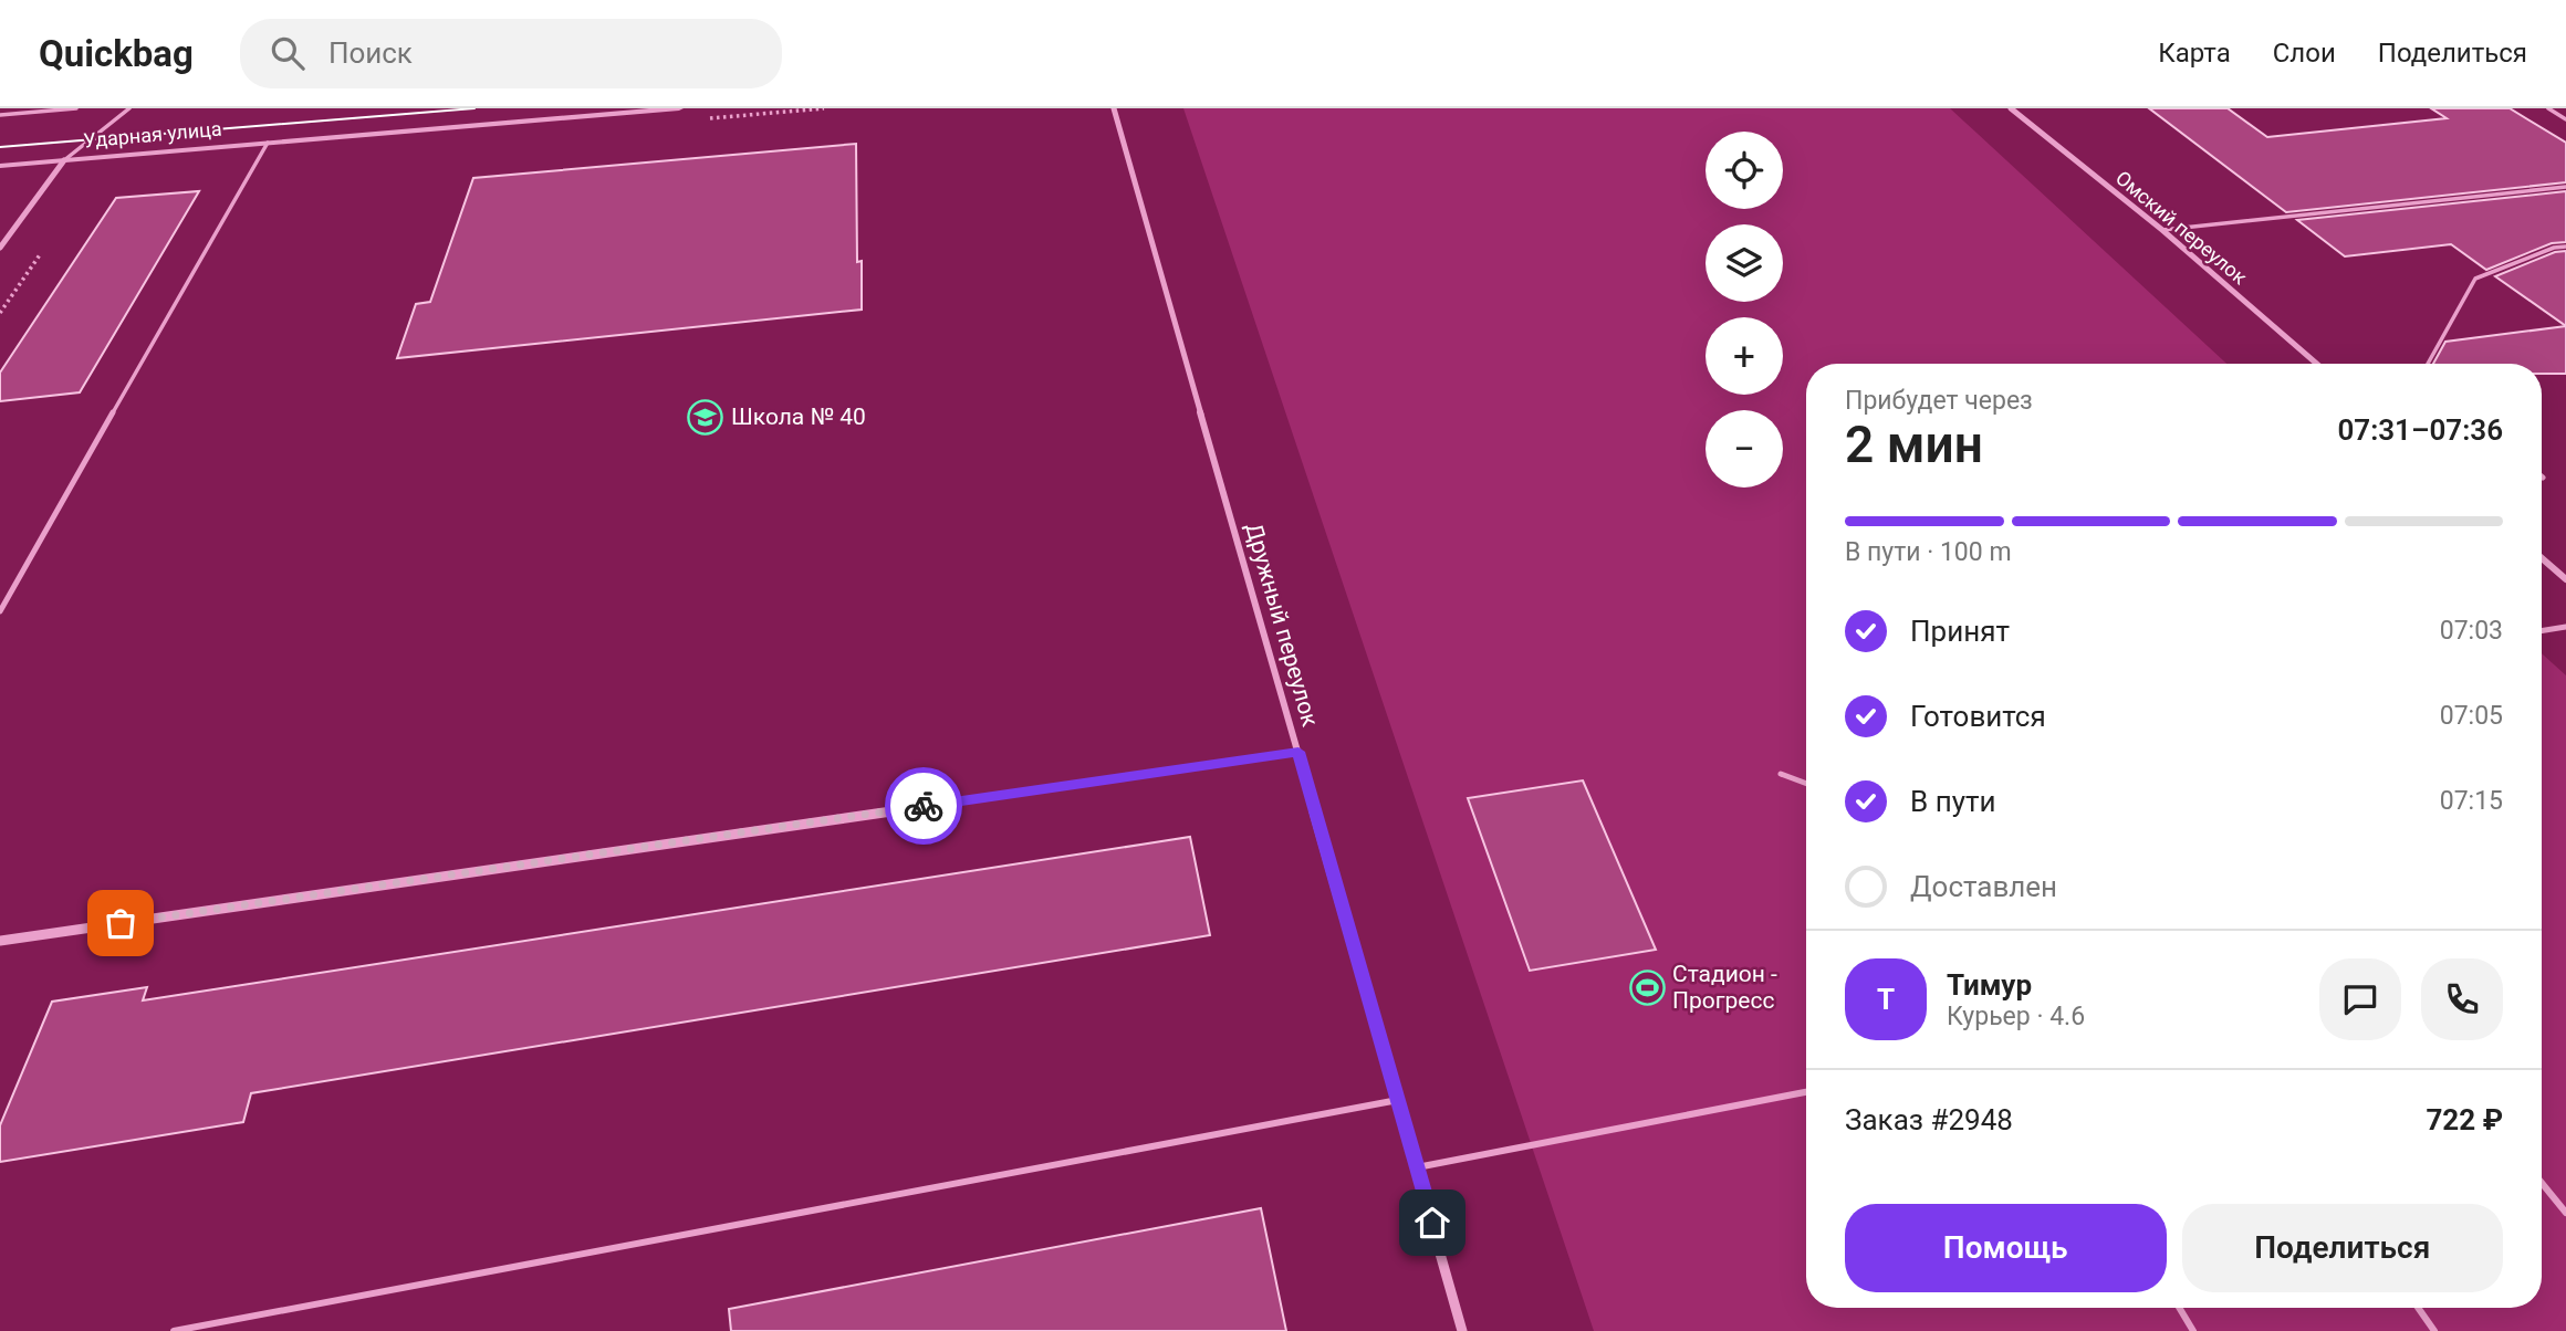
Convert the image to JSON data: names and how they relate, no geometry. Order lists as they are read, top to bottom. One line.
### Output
{"streets":{"street":["Ударная улица","Омский переулок","Дружный переулок"]},"places":{"school or university":["Школа № 40"],"sports":["Стадион - Прогресс"]},"page":{"header":"Quickbag","search":"Поиск","nav":["Карта","Слои","Поделиться"],"map_buttons":["+","−"],"heading":["2 мин","Прибудет через","07:31–07:36"],"panel":["Тимур","Курьер · 4.6","Заказ #2948","722 ₽"],"bar":"В пути · 100 m","list":[["Принят","07:03"],["Готовится","07:05"],["В пути","07:15"],"Доставлен"],"round":"Т","buttons":["Помощь","Поделиться"]}}
